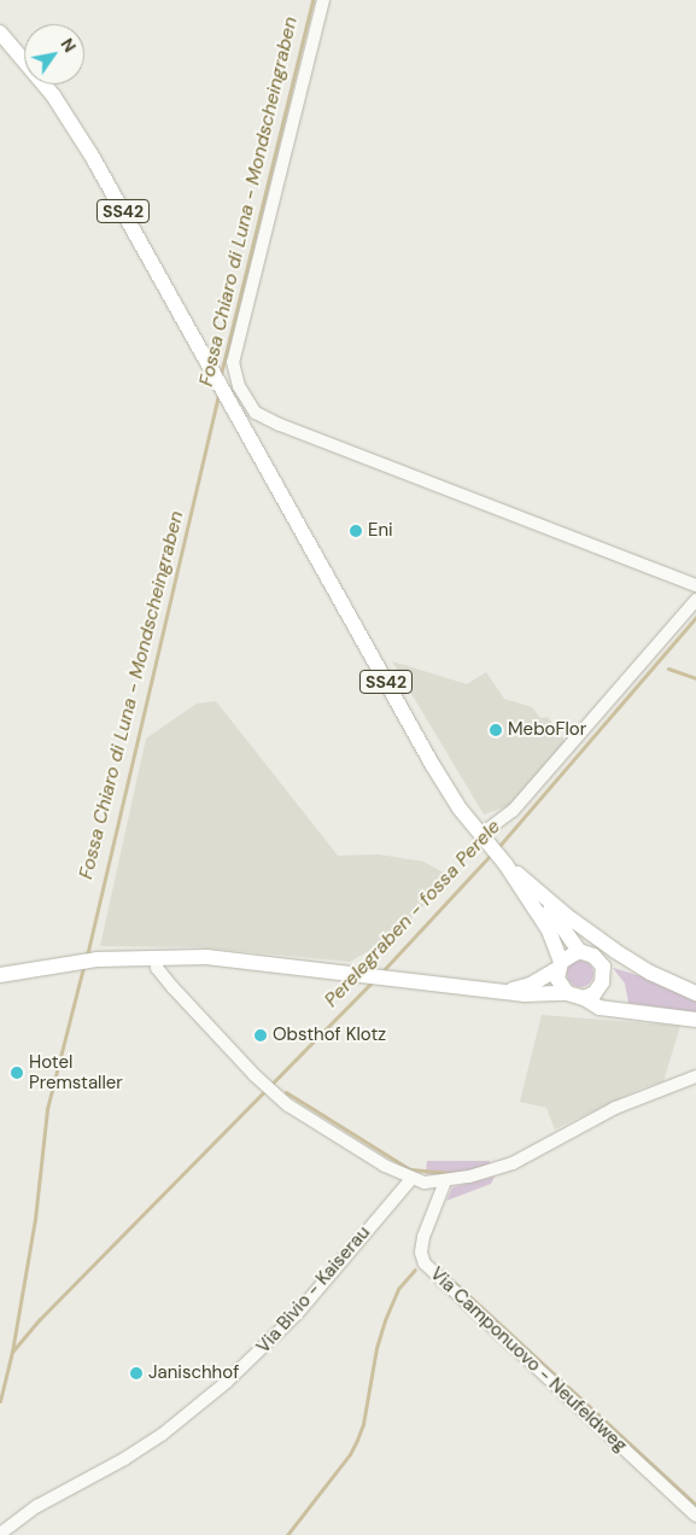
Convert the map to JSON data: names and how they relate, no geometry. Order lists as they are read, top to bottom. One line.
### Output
{"streets":{"main road":["SS42"],"street":["Via Bivio - Kaiserau","Via Camponuovo - Neufeldweg"]},"water":["Fossa Chiaro di Luna - Mondscheingraben","Perelegraben - fossa Perele"],"places":["Eni","MeboFlor","Obsthof Klotz","Hotel Premstaller","Janischhof"],"north":"top right"}
